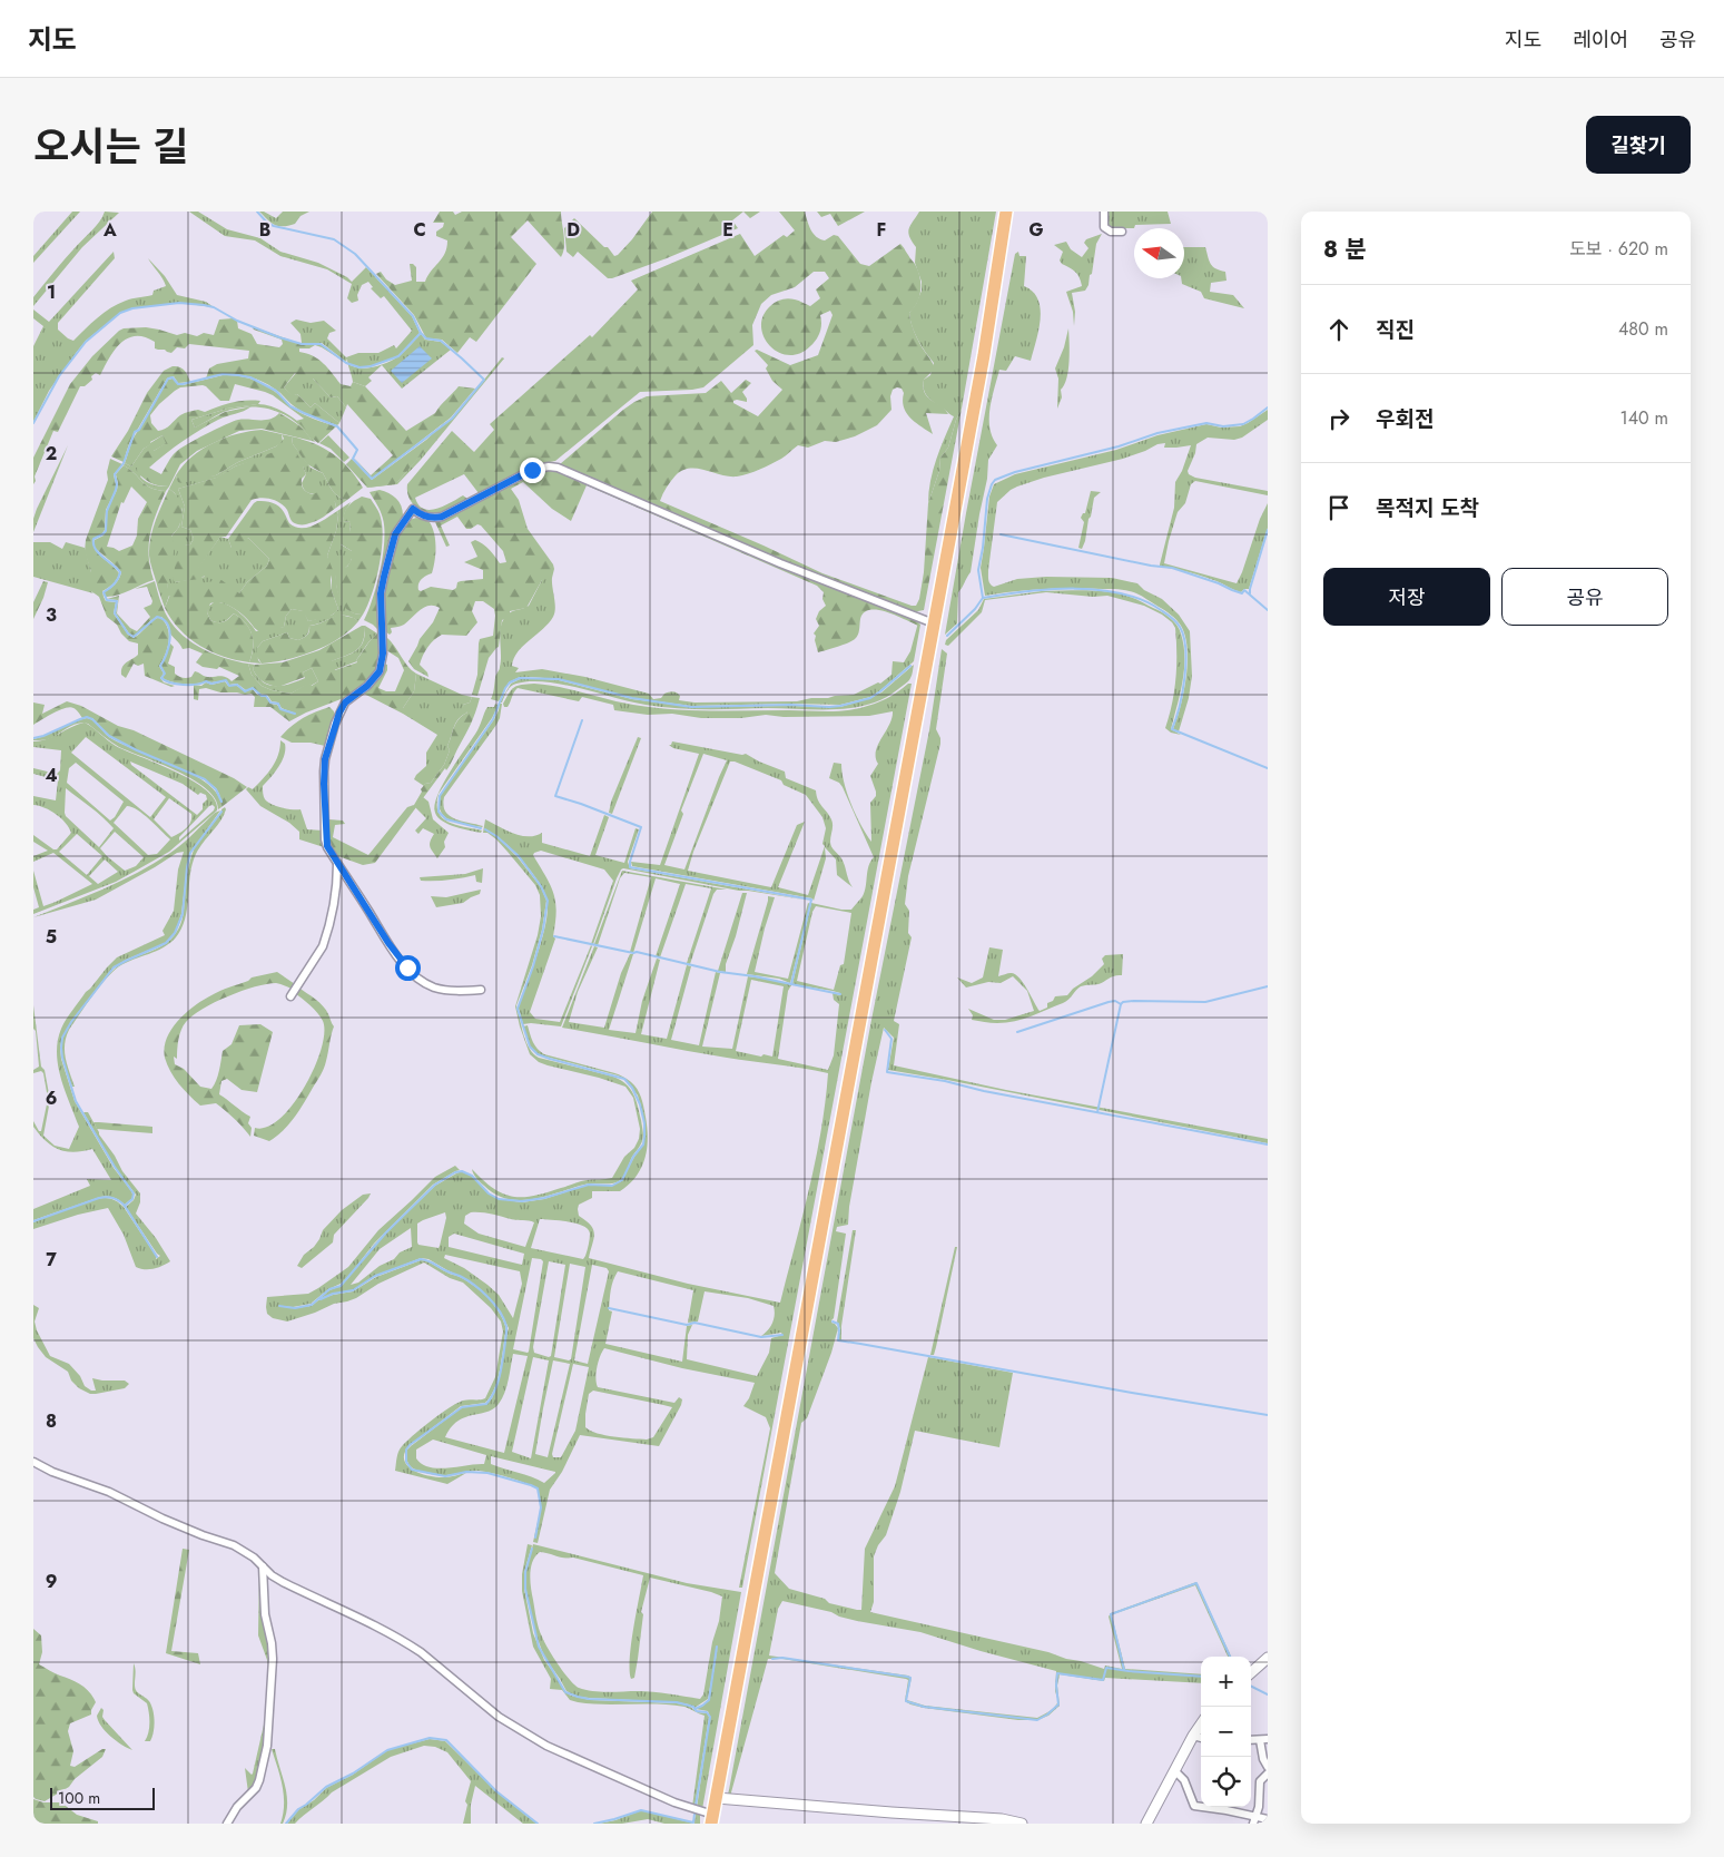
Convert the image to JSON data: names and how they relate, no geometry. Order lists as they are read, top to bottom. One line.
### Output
{"scale_bar":"100 m","north":"left","page":{"header":"지도","nav":["지도","레이어","공유"],"title":"오시는 길","buttons":["길찾기",["저장","공유"]],"heading":["8 분","도보 · 620 m"],"list":[["직진","480 m"],["우회전","140 m"],"목적지 도착"],"map_buttons":["+","−"],"scale":"100 m"},"grid":{"columns":["A","B","C","D","E","F","G"],"rows":["1","2","3","4","5","6","7","8","9"]}}
